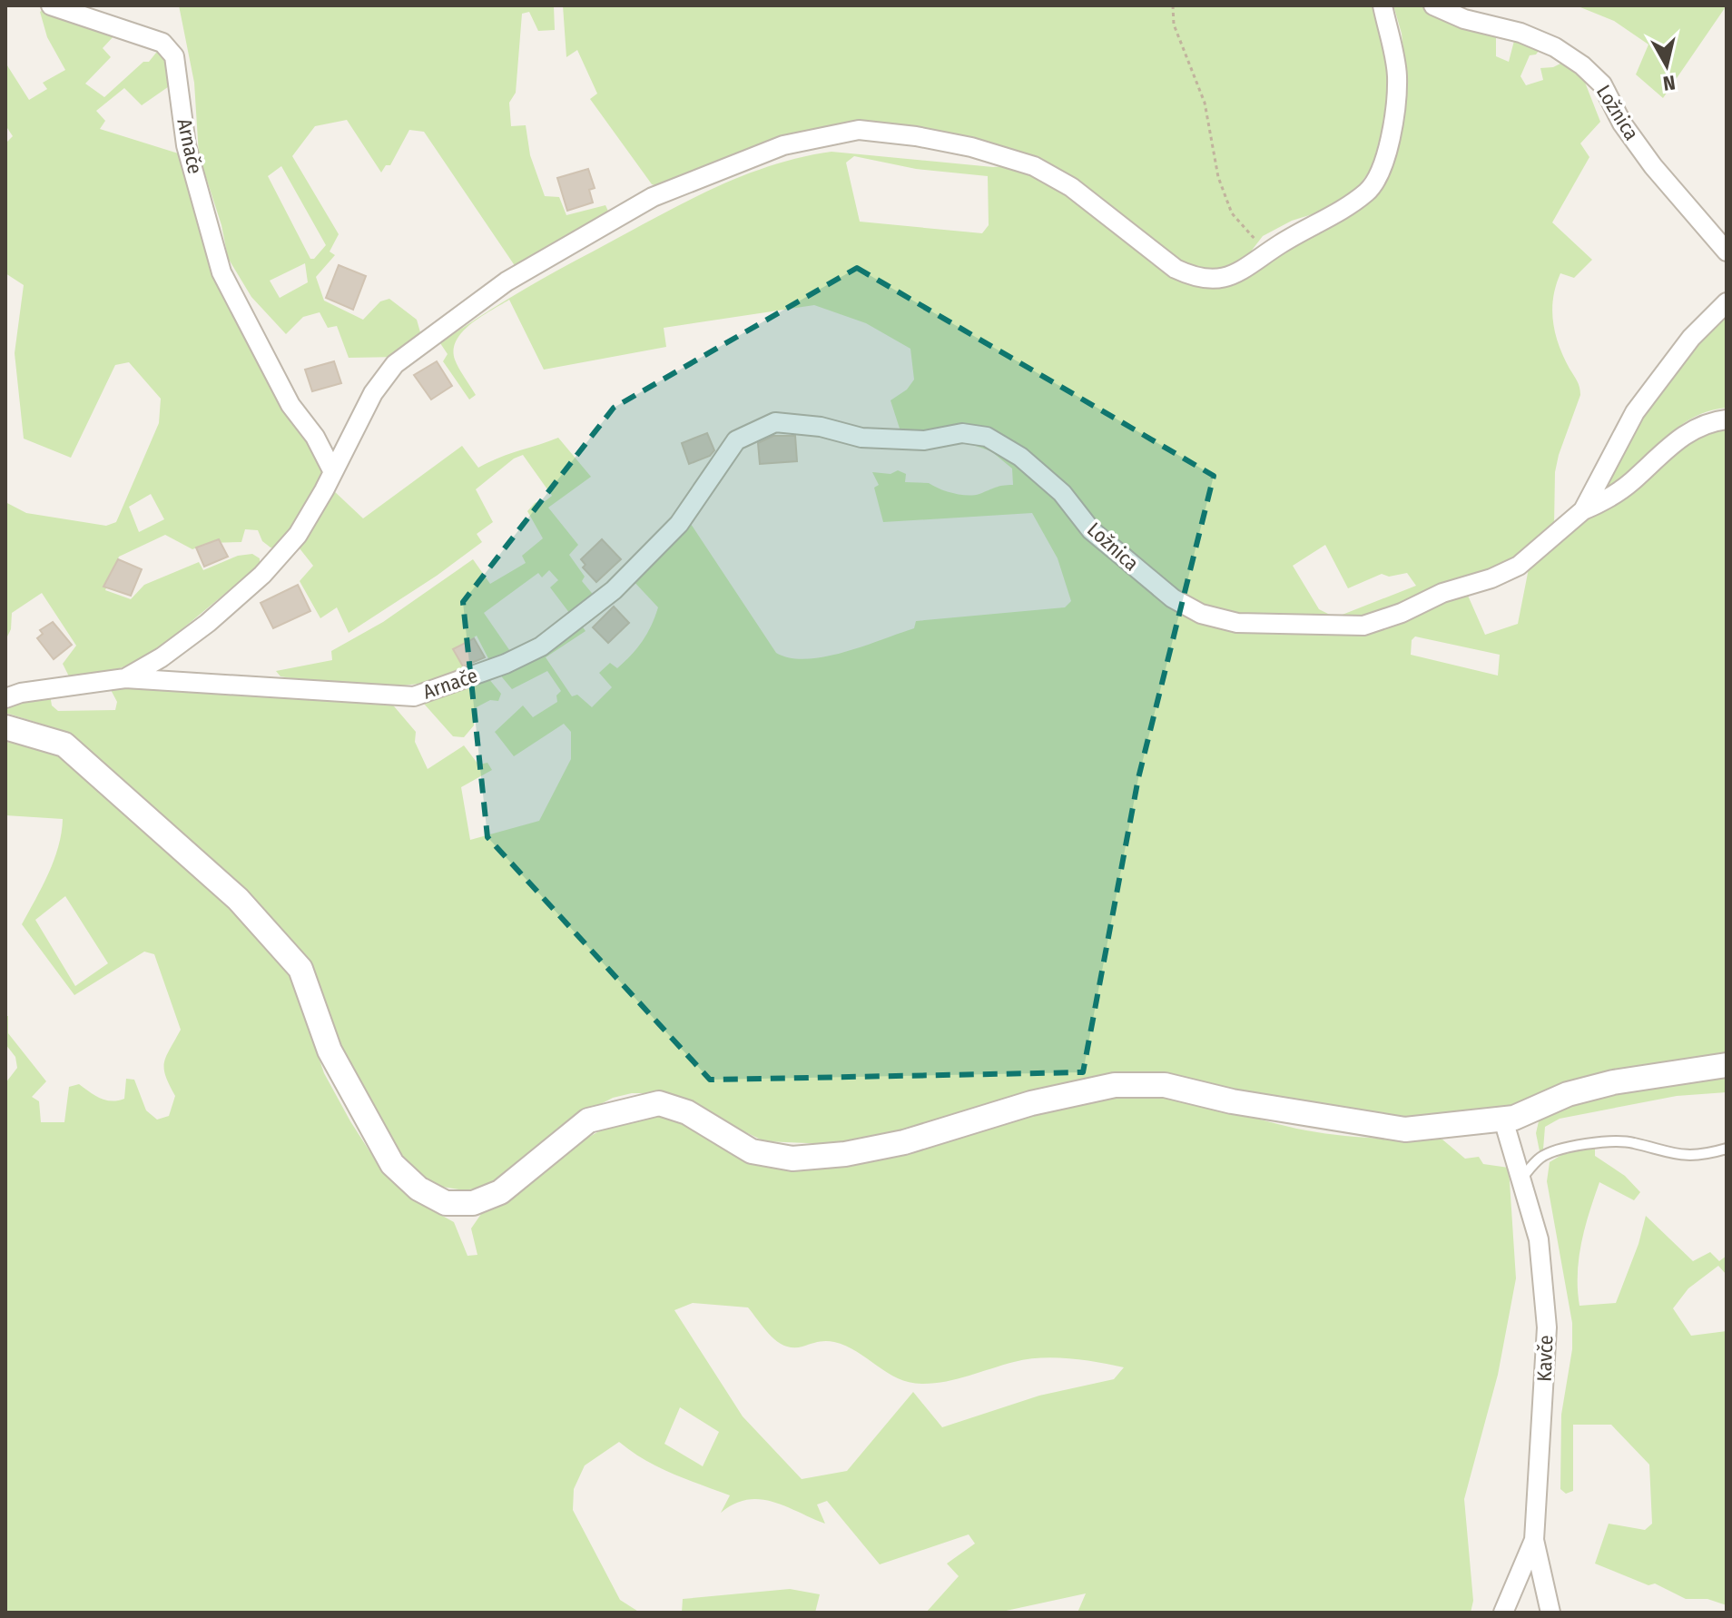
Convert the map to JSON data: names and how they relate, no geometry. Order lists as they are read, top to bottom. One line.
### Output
{"streets":{"street":["Ložnica","Arnače","Kavče"]},"crossings":[["Ložnica","Arnače"]],"north":"bottom"}
